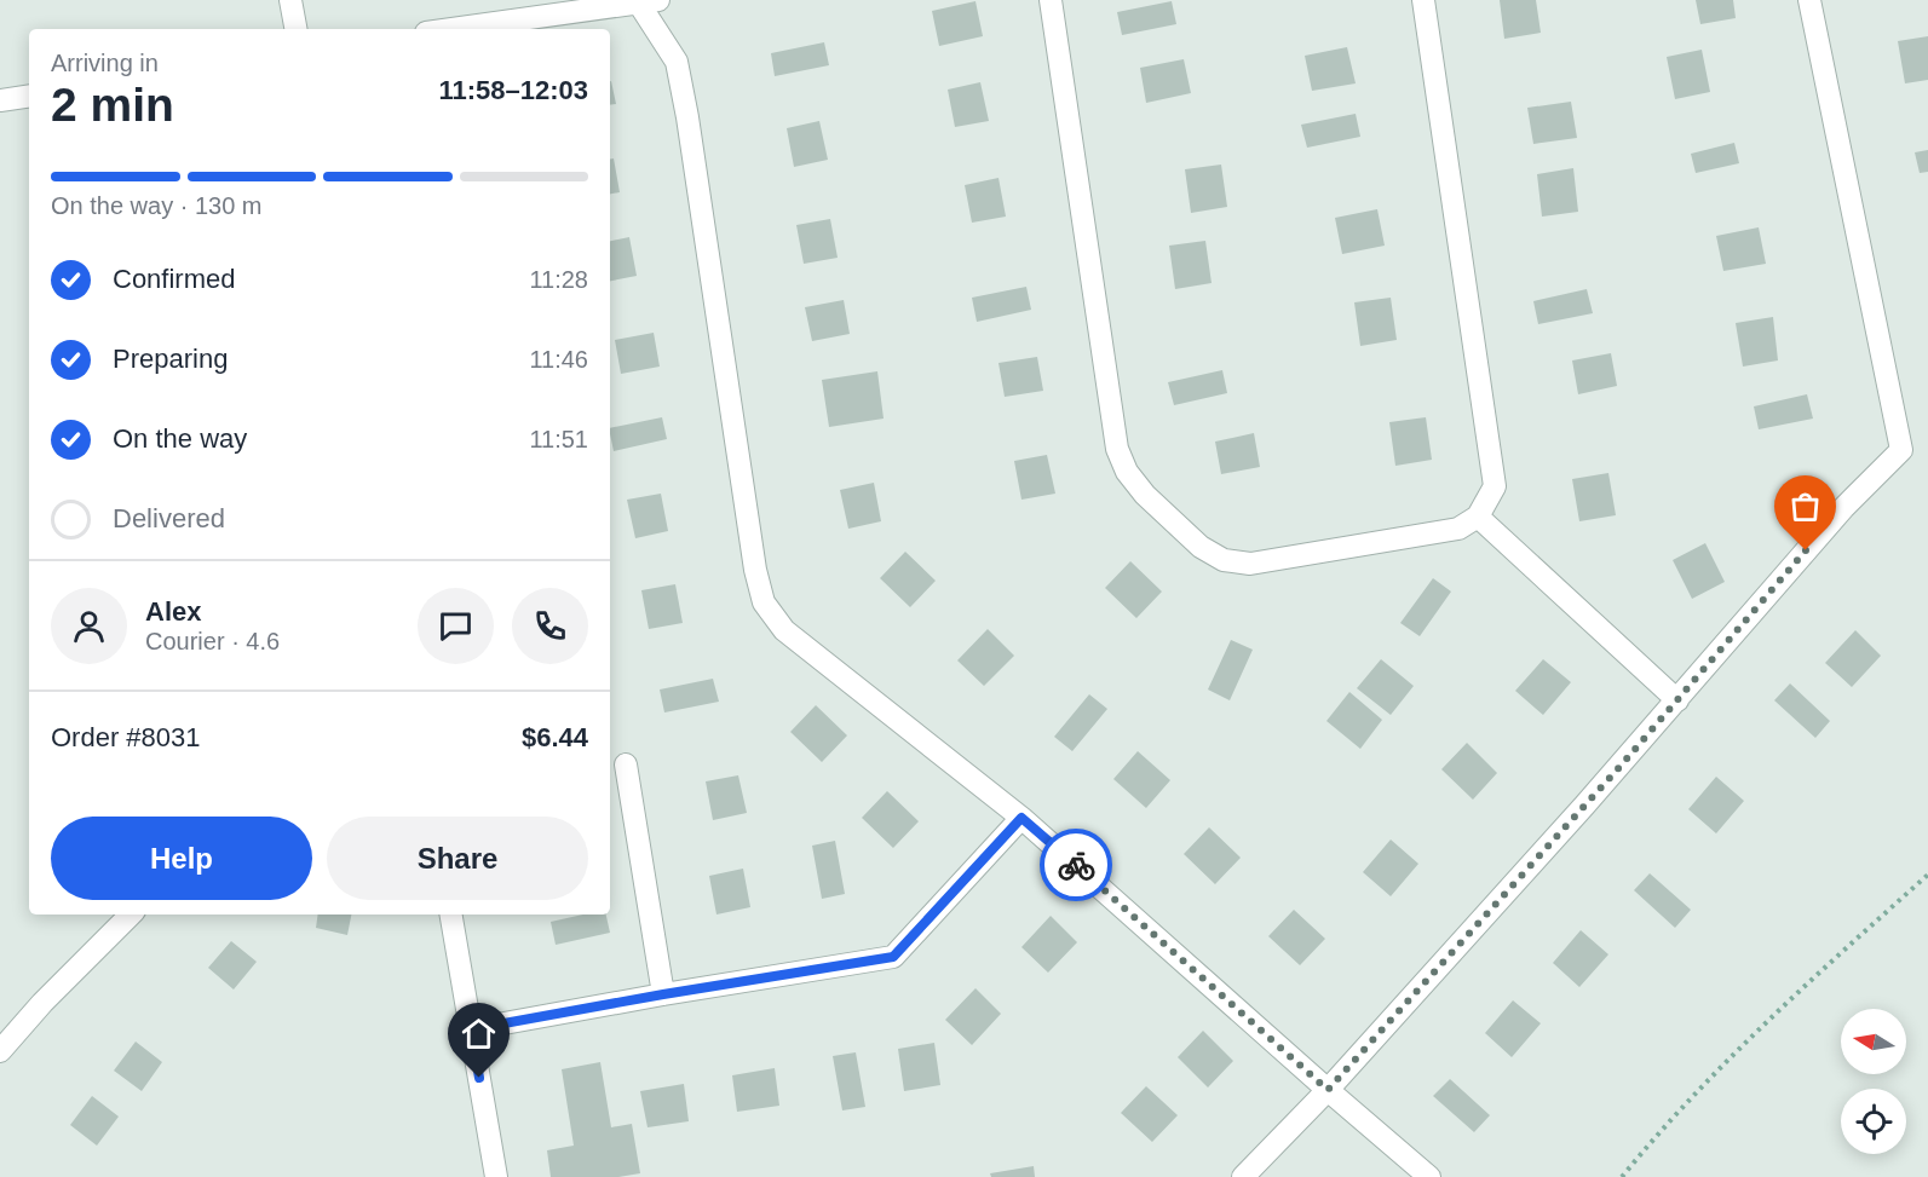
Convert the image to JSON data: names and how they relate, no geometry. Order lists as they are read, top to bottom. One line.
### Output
{"north":"left","page":{"heading":["2 min","Arriving in","11:58–12:03"],"panel":["Alex","Courier · 4.6","Order #8031","$6.44"],"bar":"On the way · 130 m","list":[["Confirmed","11:28"],["Preparing","11:46"],["On the way","11:51"],"Delivered"],"buttons":["Help","Share"]}}
